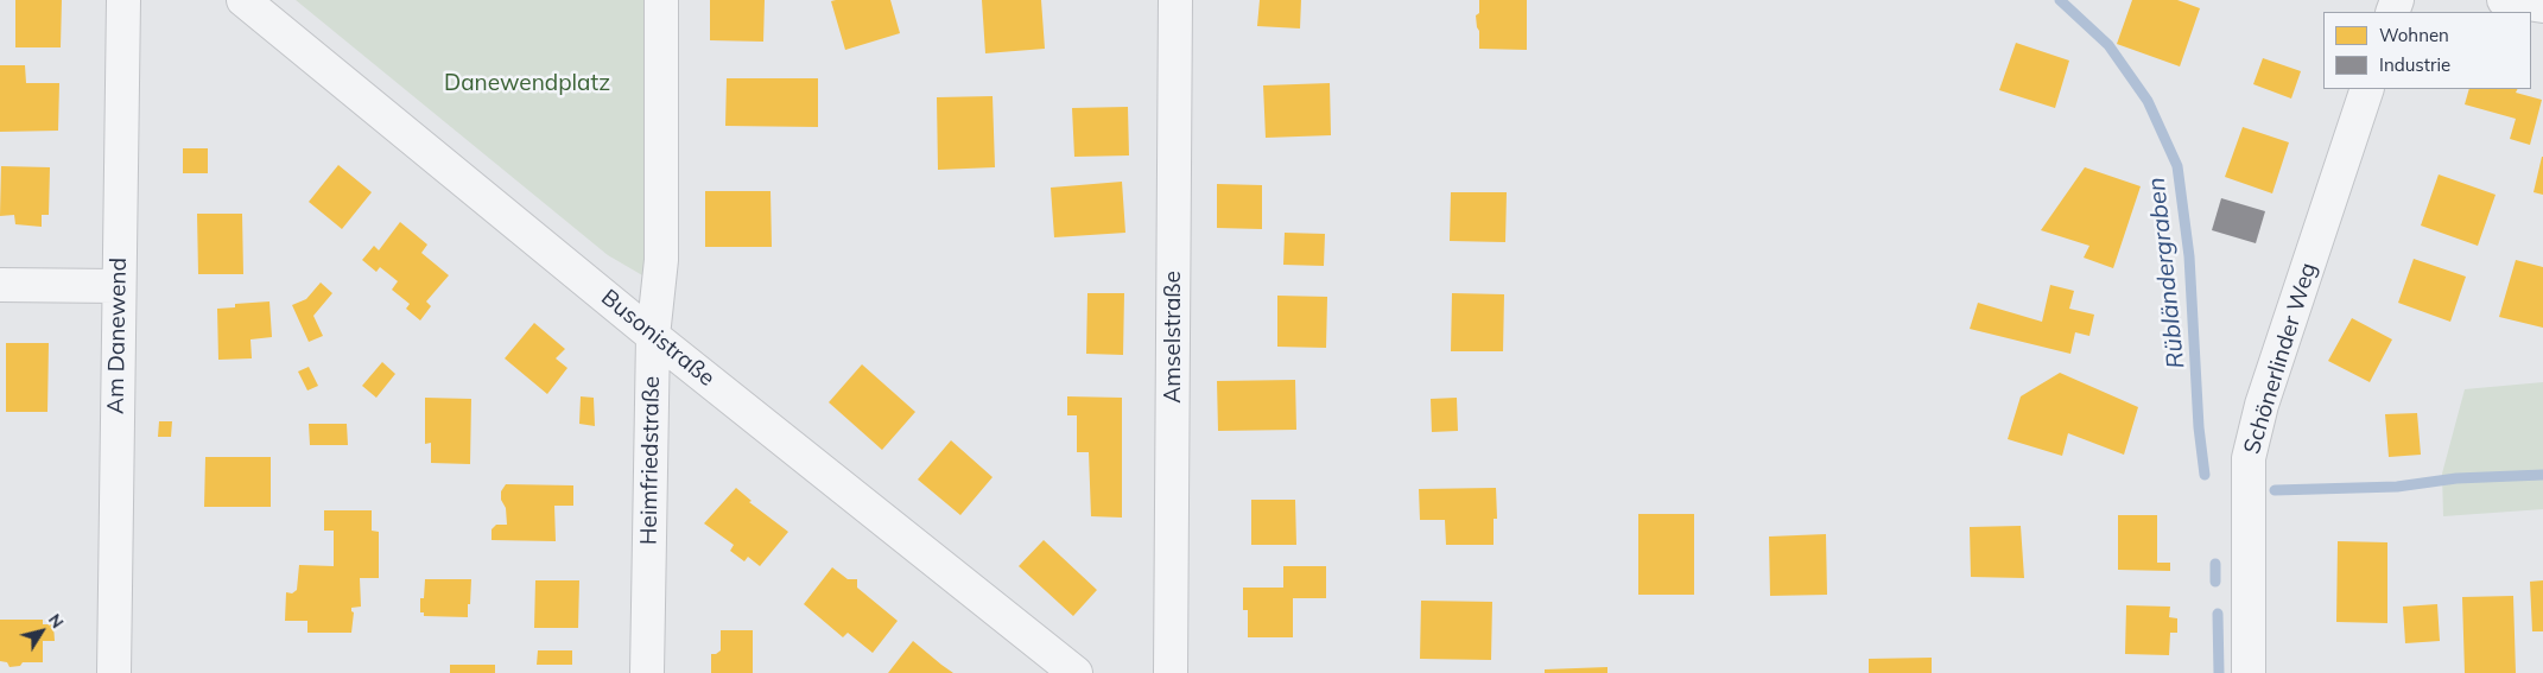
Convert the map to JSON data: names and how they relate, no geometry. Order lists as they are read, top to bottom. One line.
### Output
{"streets":{"street":["Am Danewend","Amselstraße","Busonistraße","Schönerlinder Weg","Heimfriedstraße"]},"crossings":[["Busonistraße","Heimfriedstraße"]],"water":["Rübländergraben"],"parks":["Danewendplatz"],"legend":["Wohnen","Industrie"],"north":"top right"}
